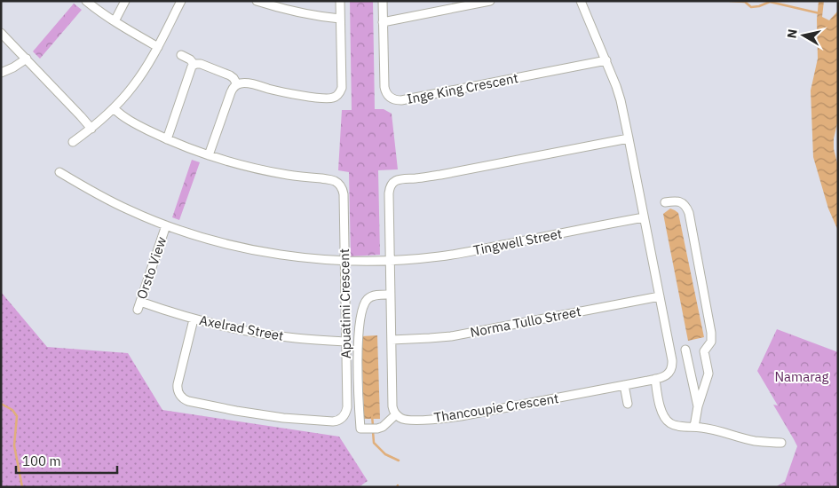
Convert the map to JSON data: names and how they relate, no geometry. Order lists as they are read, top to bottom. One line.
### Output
{"streets":{"street":["Inge King Crescent","Tingwell Street","Orsto View","Apuatimi Crescent","Norma Tullo Street","Axelrad Street","Thancoupie Crescent"]},"crossings":[["Inge King Crescent","Thancoupie Crescent"],["Tingwell Street","Orsto View"],["Tingwell Street","Apuatimi Crescent"],["Tingwell Street","Thancoupie Crescent"],["Orsto View","Axelrad Street"],["Apuatimi Crescent","Axelrad Street"],["Norma Tullo Street","Thancoupie Crescent"]],"parks":["Namarag"],"scale_bar":"100 m","north":"left"}
